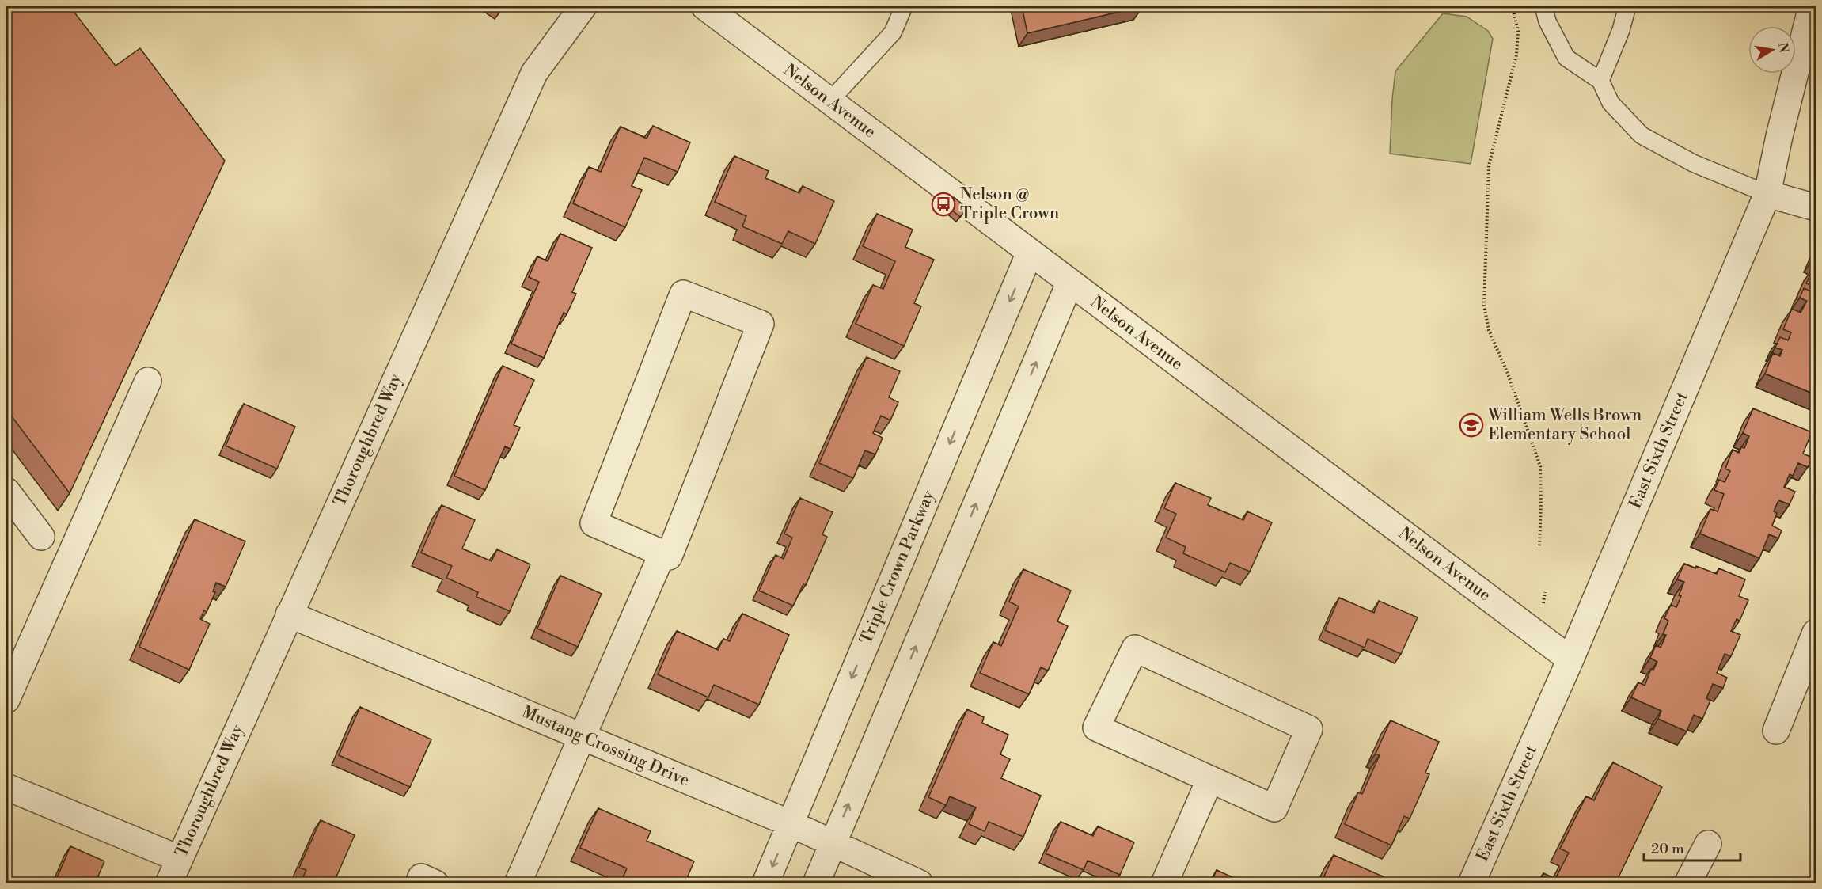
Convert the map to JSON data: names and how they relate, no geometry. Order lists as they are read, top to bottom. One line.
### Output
{"streets":{"street":["Nelson Avenue","Thoroughbred Way","East Sixth Street","Triple Crown Parkway","Mustang Crossing Drive"]},"crossings":[["Nelson Avenue","East Sixth Street"],["Nelson Avenue","Triple Crown Parkway"],["Thoroughbred Way","Mustang Crossing Drive"],["Triple Crown Parkway","Mustang Crossing Drive"]],"places":{"bus stop":["Nelson @ Triple Crown"],"school or university":["William Wells Brown Elementary School"]},"scale_bar":"20 m","north":"right"}
